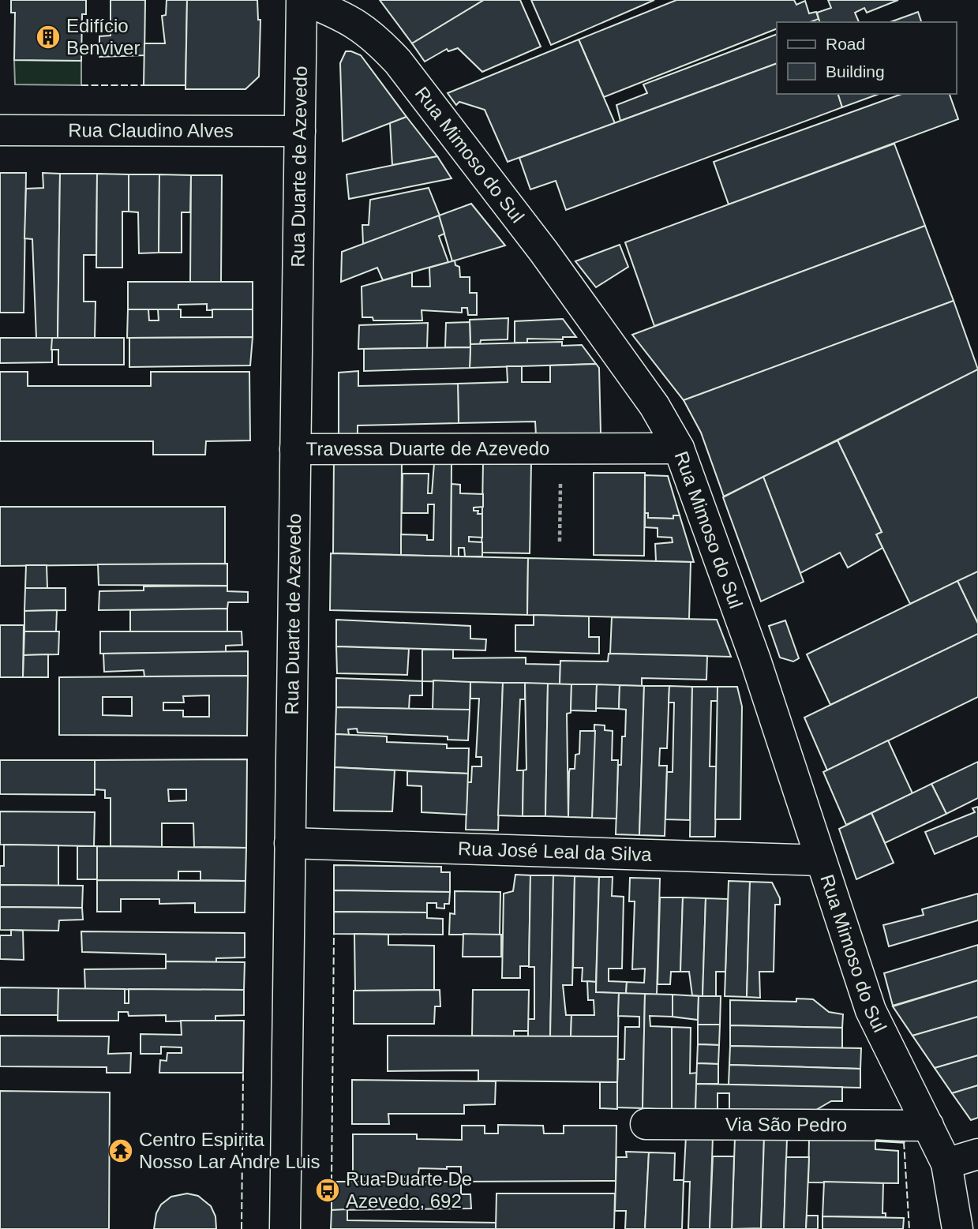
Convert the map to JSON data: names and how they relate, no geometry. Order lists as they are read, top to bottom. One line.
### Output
{"streets":{"street":["Rua Claudino Alves","Rua Mimoso do Sul","Rua Duarte de Azevedo","Travessa Duarte de Azevedo","Rua José Leal da Silva","Via São Pedro"]},"crossings":[["Rua Claudino Alves","Rua Duarte de Azevedo"],["Rua Mimoso do Sul","Rua Duarte de Azevedo"],["Rua Mimoso do Sul","Travessa Duarte de Azevedo"],["Rua Mimoso do Sul","Rua José Leal da Silva"],["Rua Mimoso do Sul","Via São Pedro"],["Rua Duarte de Azevedo","Travessa Duarte de Azevedo"],["Rua Duarte de Azevedo","Rua José Leal da Silva"]],"places":{"building":["Edifício Benviver"],"temple":["Centro Espirita Nosso Lar Andre Luis"],"bus stop":["Rua Duarte De Azevedo, 692"]},"legend":["Road","Building"]}
